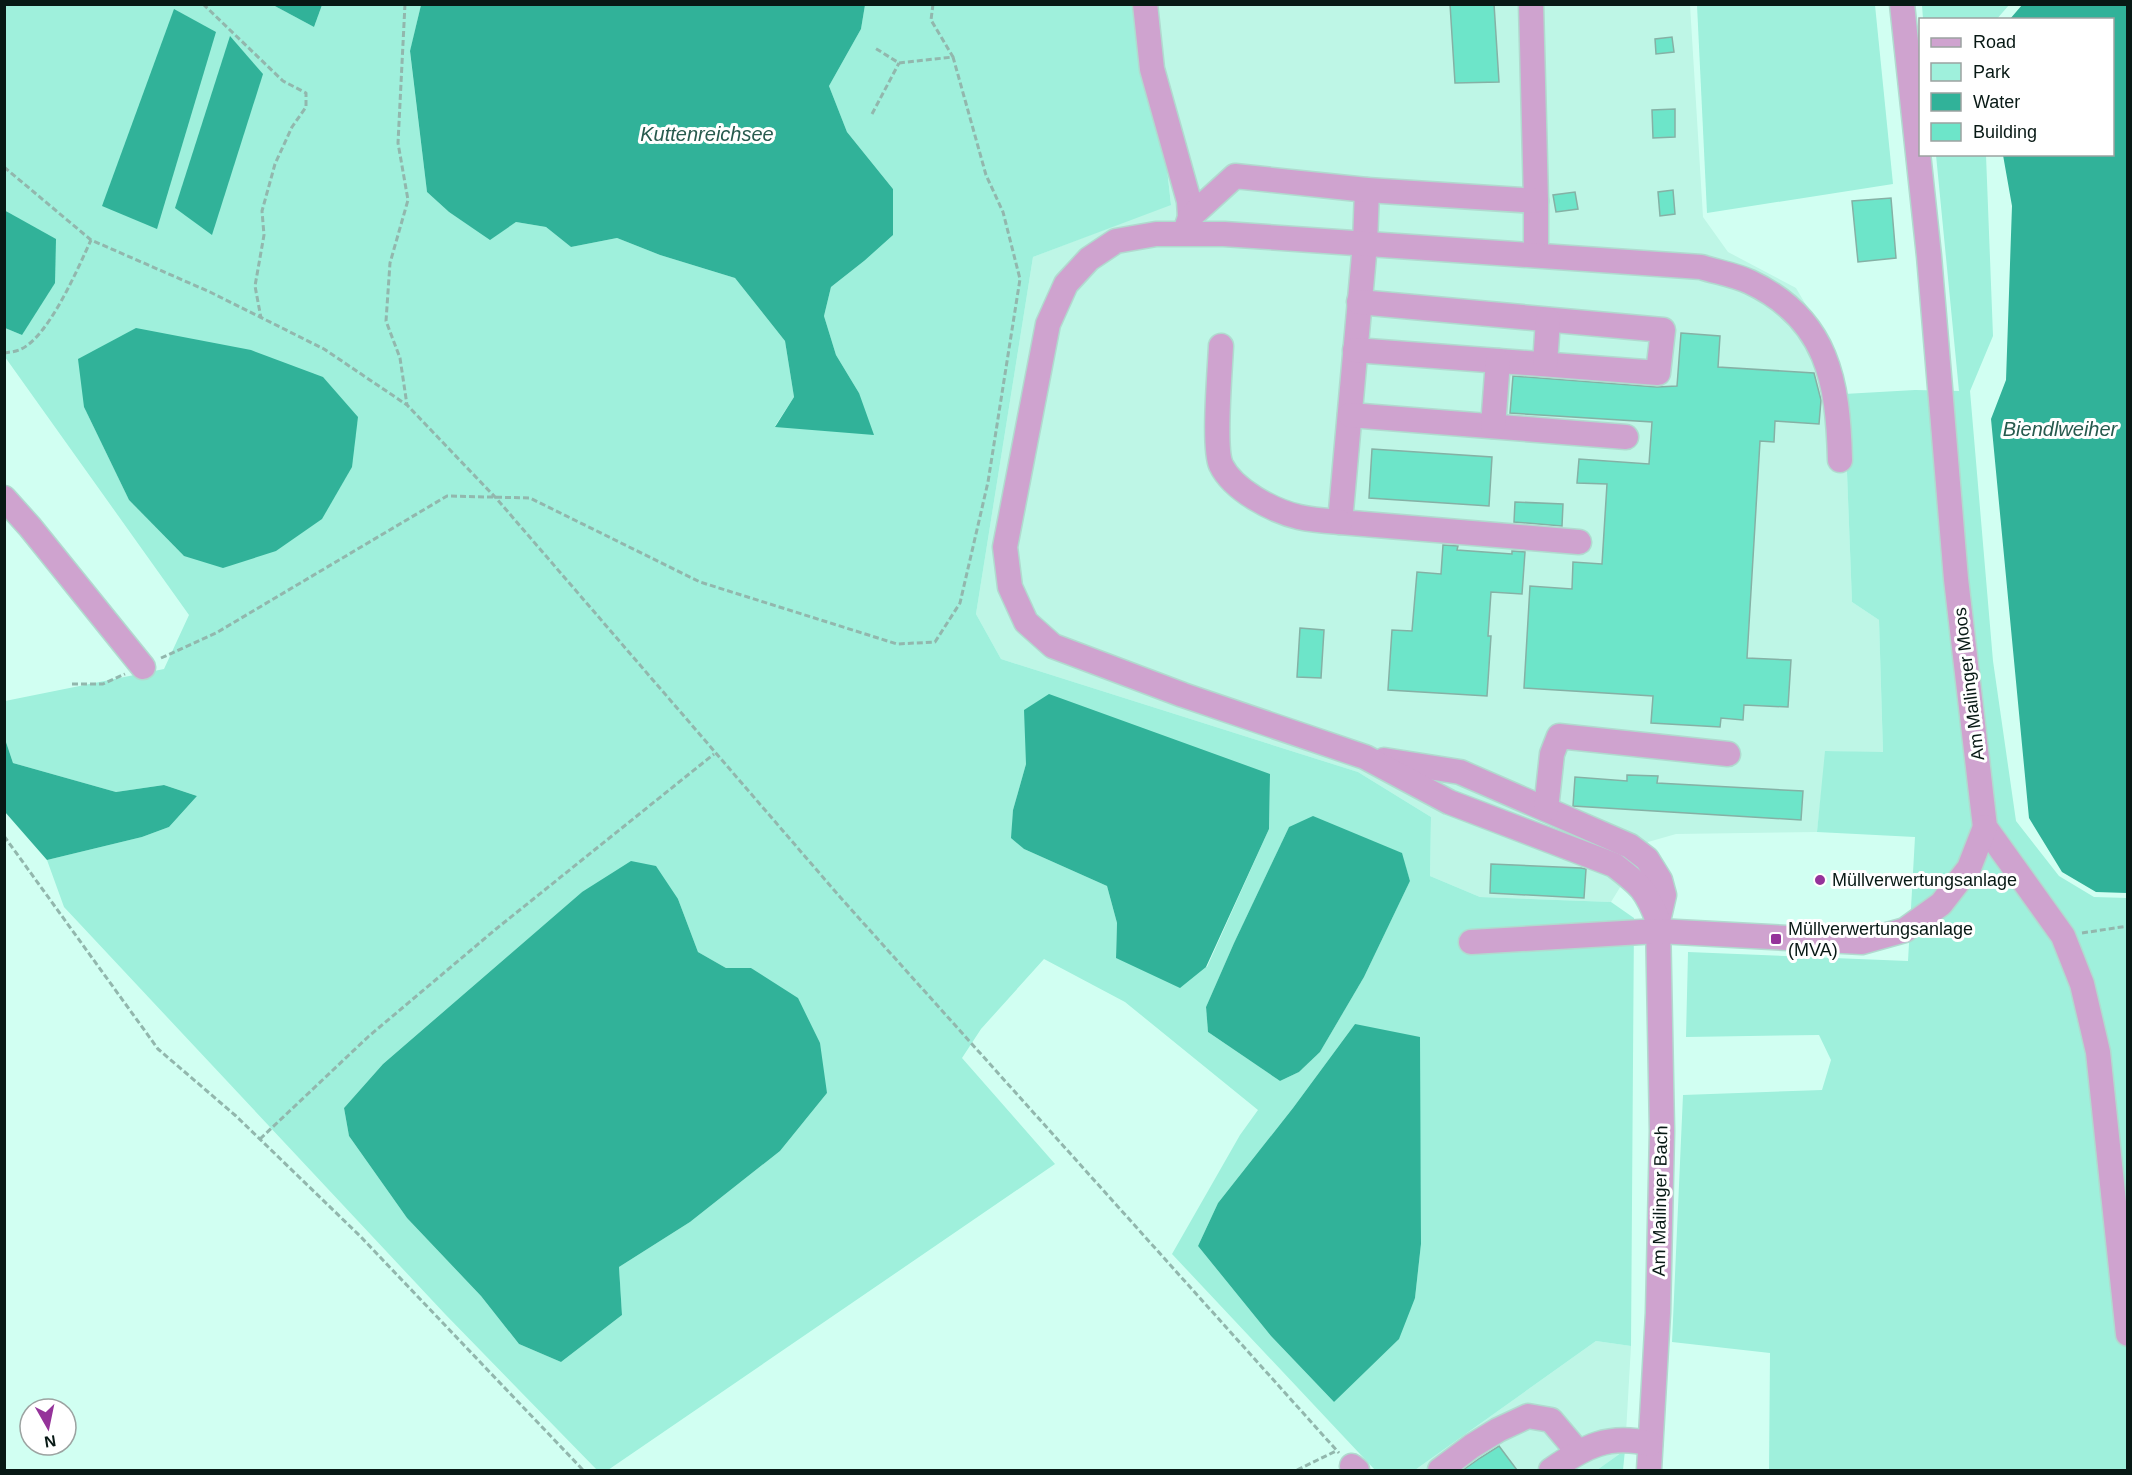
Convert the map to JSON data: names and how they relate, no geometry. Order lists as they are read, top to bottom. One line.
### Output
{"streets":{"street":["Am Mailinger Moos","Am Mailinger Bach"]},"water":["Kuttenreichsee","Biendlweiher"],"places":{"other":["Müllverwertungsanlage"],"transit":["Müllverwertungsanlage (MVA)"]},"legend":["Road","Park","Water","Building"],"north":"bottom"}
